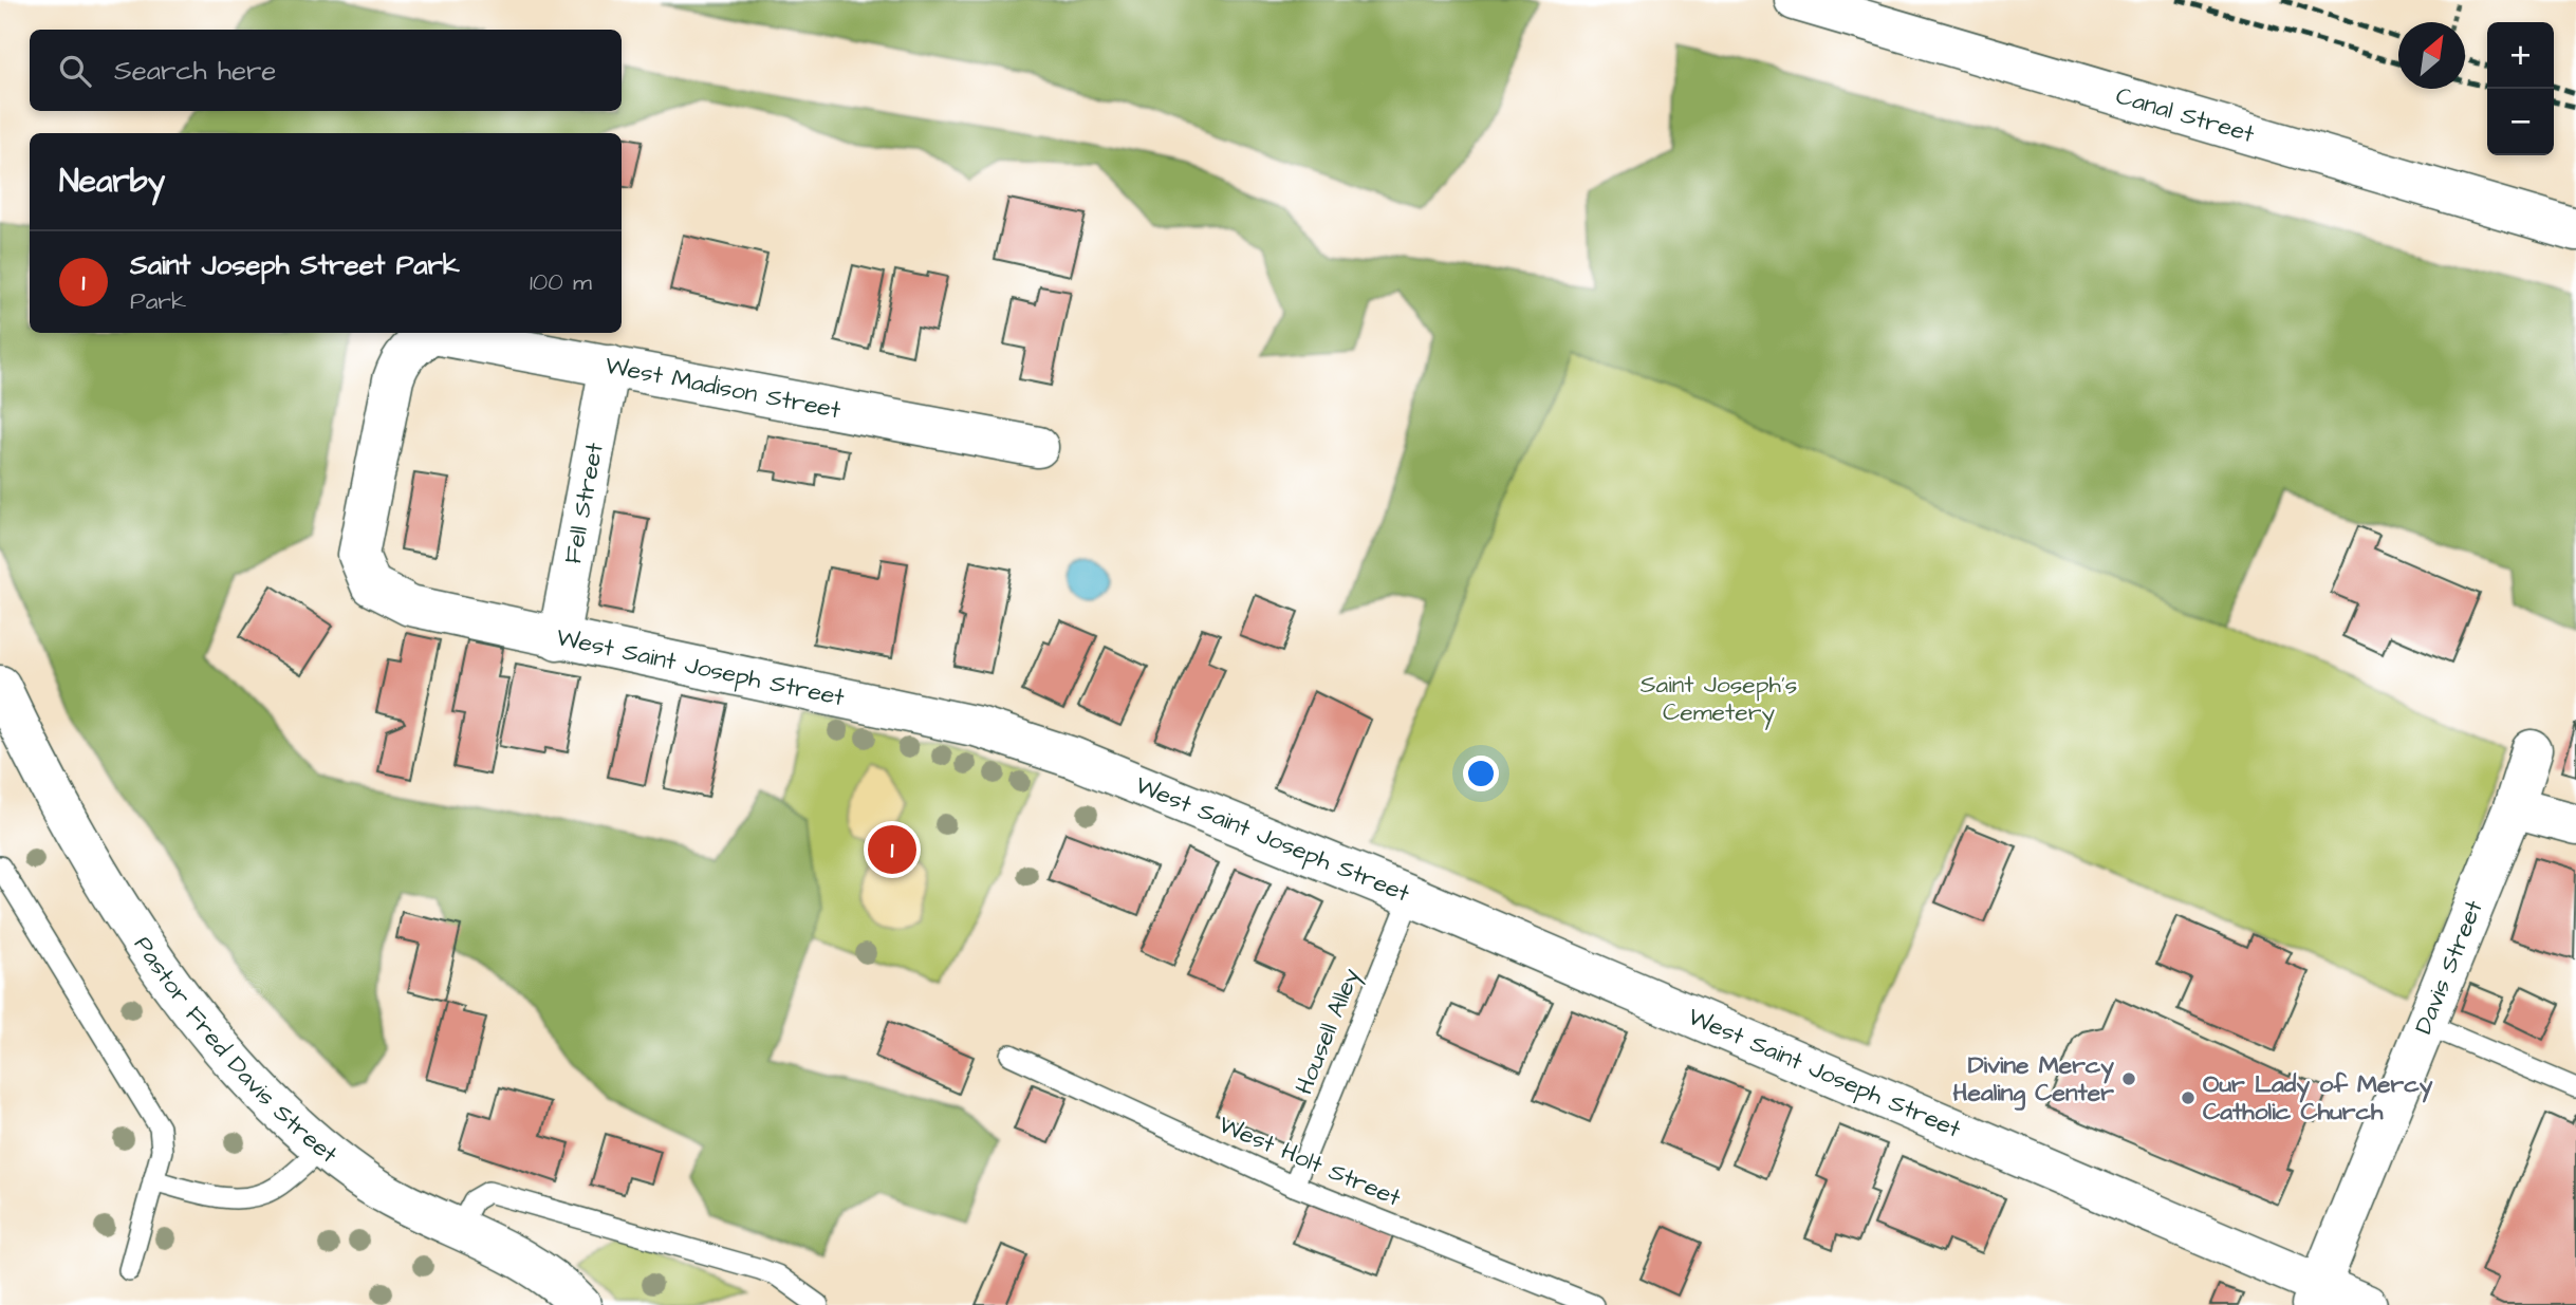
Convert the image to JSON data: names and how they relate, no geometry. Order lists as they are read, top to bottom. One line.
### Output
{"streets":{"street":["Canal Street","West Madison Street","Fell Street","West Saint Joseph Street","Davis Street","Pastor Fred Davis Street"],"lane":["Housell Alley","West Holt Street"]},"crossings":[["West Madison Street","Fell Street"],["West Madison Street","West Saint Joseph Street"],["Fell Street","West Saint Joseph Street"],["West Saint Joseph Street","Davis Street"],["West Saint Joseph Street","Housell Alley"],["Housell Alley","West Holt Street"]],"parks":["Saint Joseph's Cemetery"],"places":["Divine Mercy Healing Center","Our Lady of Mercy Catholic Church"],"north":"top right","page":{"map_buttons":["+","−"],"search":"Search here","heading":"Nearby","list":[{"mark":"1","name":"Saint Joseph Street Park","note":"Park","value":"100 m"}],"pins":"1"}}
